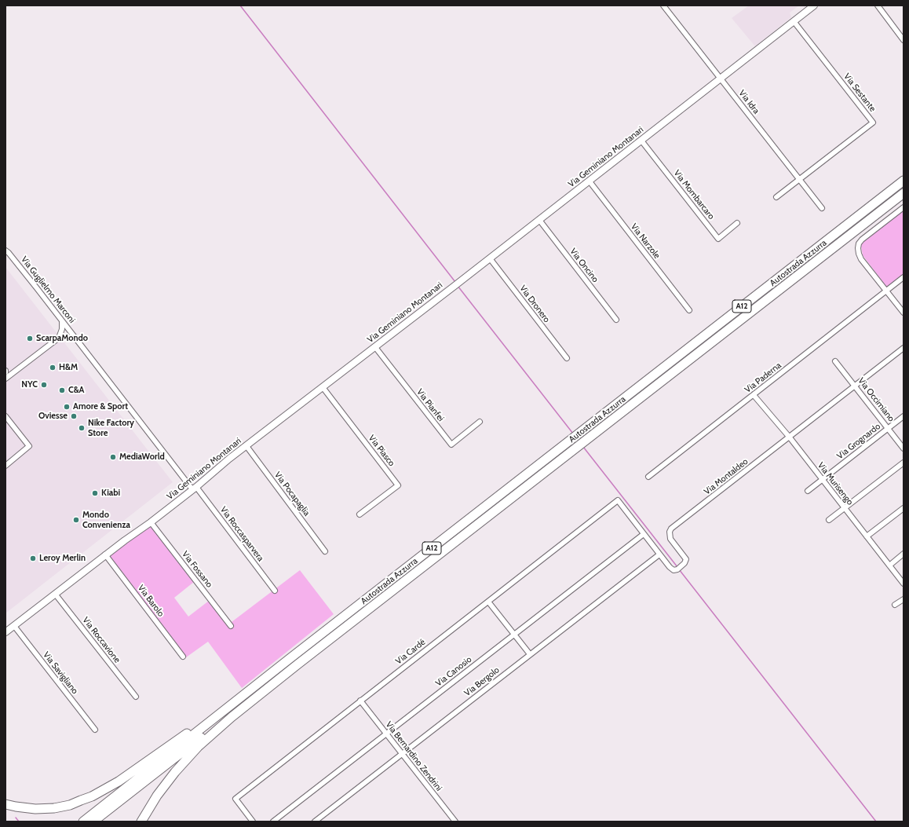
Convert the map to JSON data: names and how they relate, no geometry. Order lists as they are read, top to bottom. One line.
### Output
{"streets":{"highway":["Autostrada Azzurra","A12"],"street":["Via Sestante","Via Idra","Via Geminiano Montanari","Via Mombarcaro","Via Narzole","Via Oncino","Via Guglielmo Marconi","Via Dronero","Via Paderna","Via Occimiano","Via Pianfei","Via Grognardo","Via Piasco","Via Montaldeo","Via Murisengo","Via Pocapaglia","Via Roccasparvera","Via Fossano","Via Barolo","Via Roccavione","Via Cardé","Via Canosio","Via Savigliano","Via Bergolo","Via Bernardino Zendrini"]},"crossings":[["Via Sestante","Via Idra"],["Via Sestante","Via Geminiano Montanari"],["Via Idra","Via Geminiano Montanari"],["Via Geminiano Montanari","Via Mombarcaro"],["Via Geminiano Montanari","Via Narzole"],["Via Geminiano Montanari","Via Oncino"],["Via Geminiano Montanari","Via Guglielmo Marconi"],["Via Geminiano Montanari","Via Dronero"],["Via Geminiano Montanari","Via Pianfei"],["Via Geminiano Montanari","Via Piasco"],["Via Geminiano Montanari","Via Pocapaglia"],["Via Geminiano Montanari","Via Roccasparvera"],["Via Geminiano Montanari","Via Fossano"],["Via Geminiano Montanari","Via Barolo"],["Via Geminiano Montanari","Via Roccavione"],["Via Geminiano Montanari","Via Savigliano"],["Via Guglielmo Marconi","Via Roccasparvera"],["Via Paderna","Via Murisengo"],["Via Occimiano","Via Grognardo"],["Via Occimiano","Via Montaldeo"],["Via Grognardo","Via Murisengo"],["Via Montaldeo","Via Murisengo"],["Via Montaldeo","Via Cardé"],["Via Montaldeo","Via Canosio"],["Via Montaldeo","Via Bergolo"],["Via Cardé","Via Bernardino Zendrini"],["Via Canosio","Via Bernardino Zendrini"],["Via Bergolo","Via Bernardino Zendrini"]],"places":["ScarpaMondo","H&M","NYC","C&A","Amore & Sport","Oviesse","Nike Factory Store","MediaWorld","Kiabi","Mondo Convenienza","Leroy Merlin"]}
